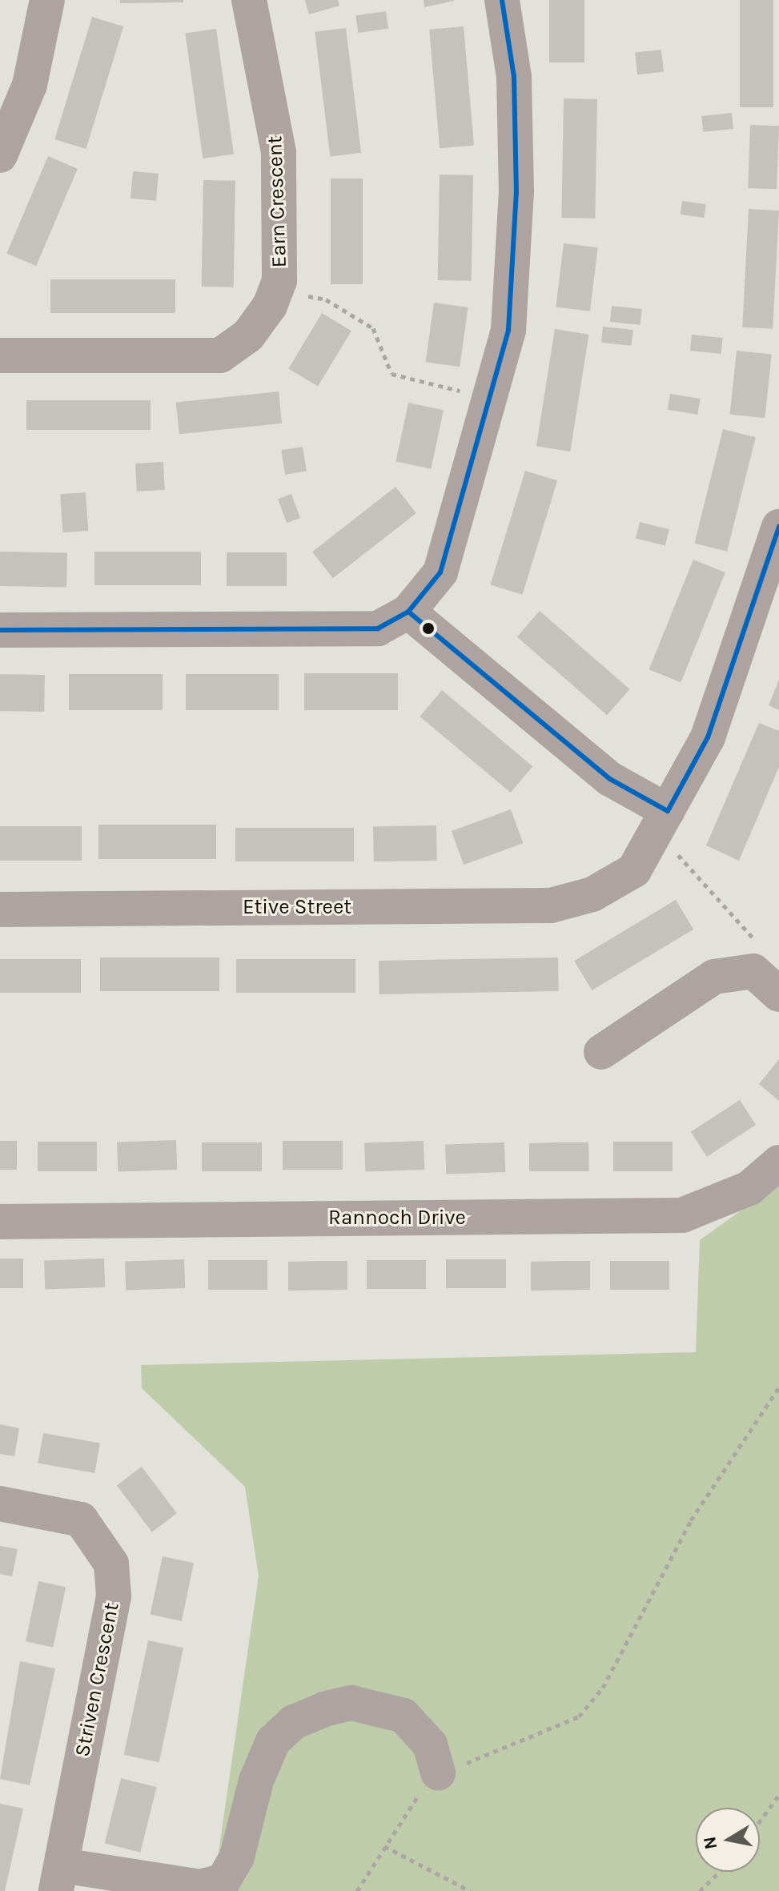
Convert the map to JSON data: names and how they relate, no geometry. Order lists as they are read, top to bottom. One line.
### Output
{"streets":{"street":["Earn Crescent","Etive Street","Rannoch Drive","Striven Crescent"]},"north":"left"}
